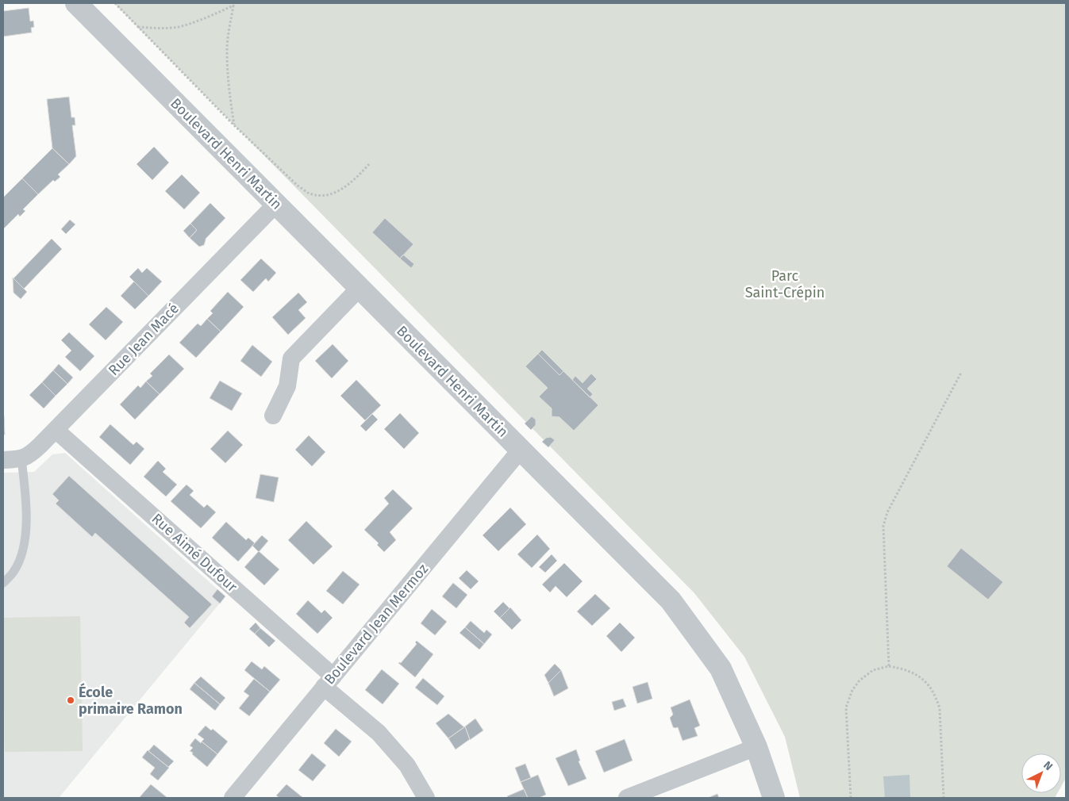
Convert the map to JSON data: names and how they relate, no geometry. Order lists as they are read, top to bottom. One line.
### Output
{"streets":{"street":["Boulevard Henri Martin","Rue Jean Macé","Rue Aimé Dufour","Boulevard Jean Mermoz"]},"crossings":[["Boulevard Henri Martin","Rue Jean Macé"],["Boulevard Henri Martin","Boulevard Jean Mermoz"],["Rue Jean Macé","Rue Aimé Dufour"],["Rue Aimé Dufour","Boulevard Jean Mermoz"]],"parks":["Parc Saint-Crépin"],"places":["École primaire Ramon"],"north":"top right"}
